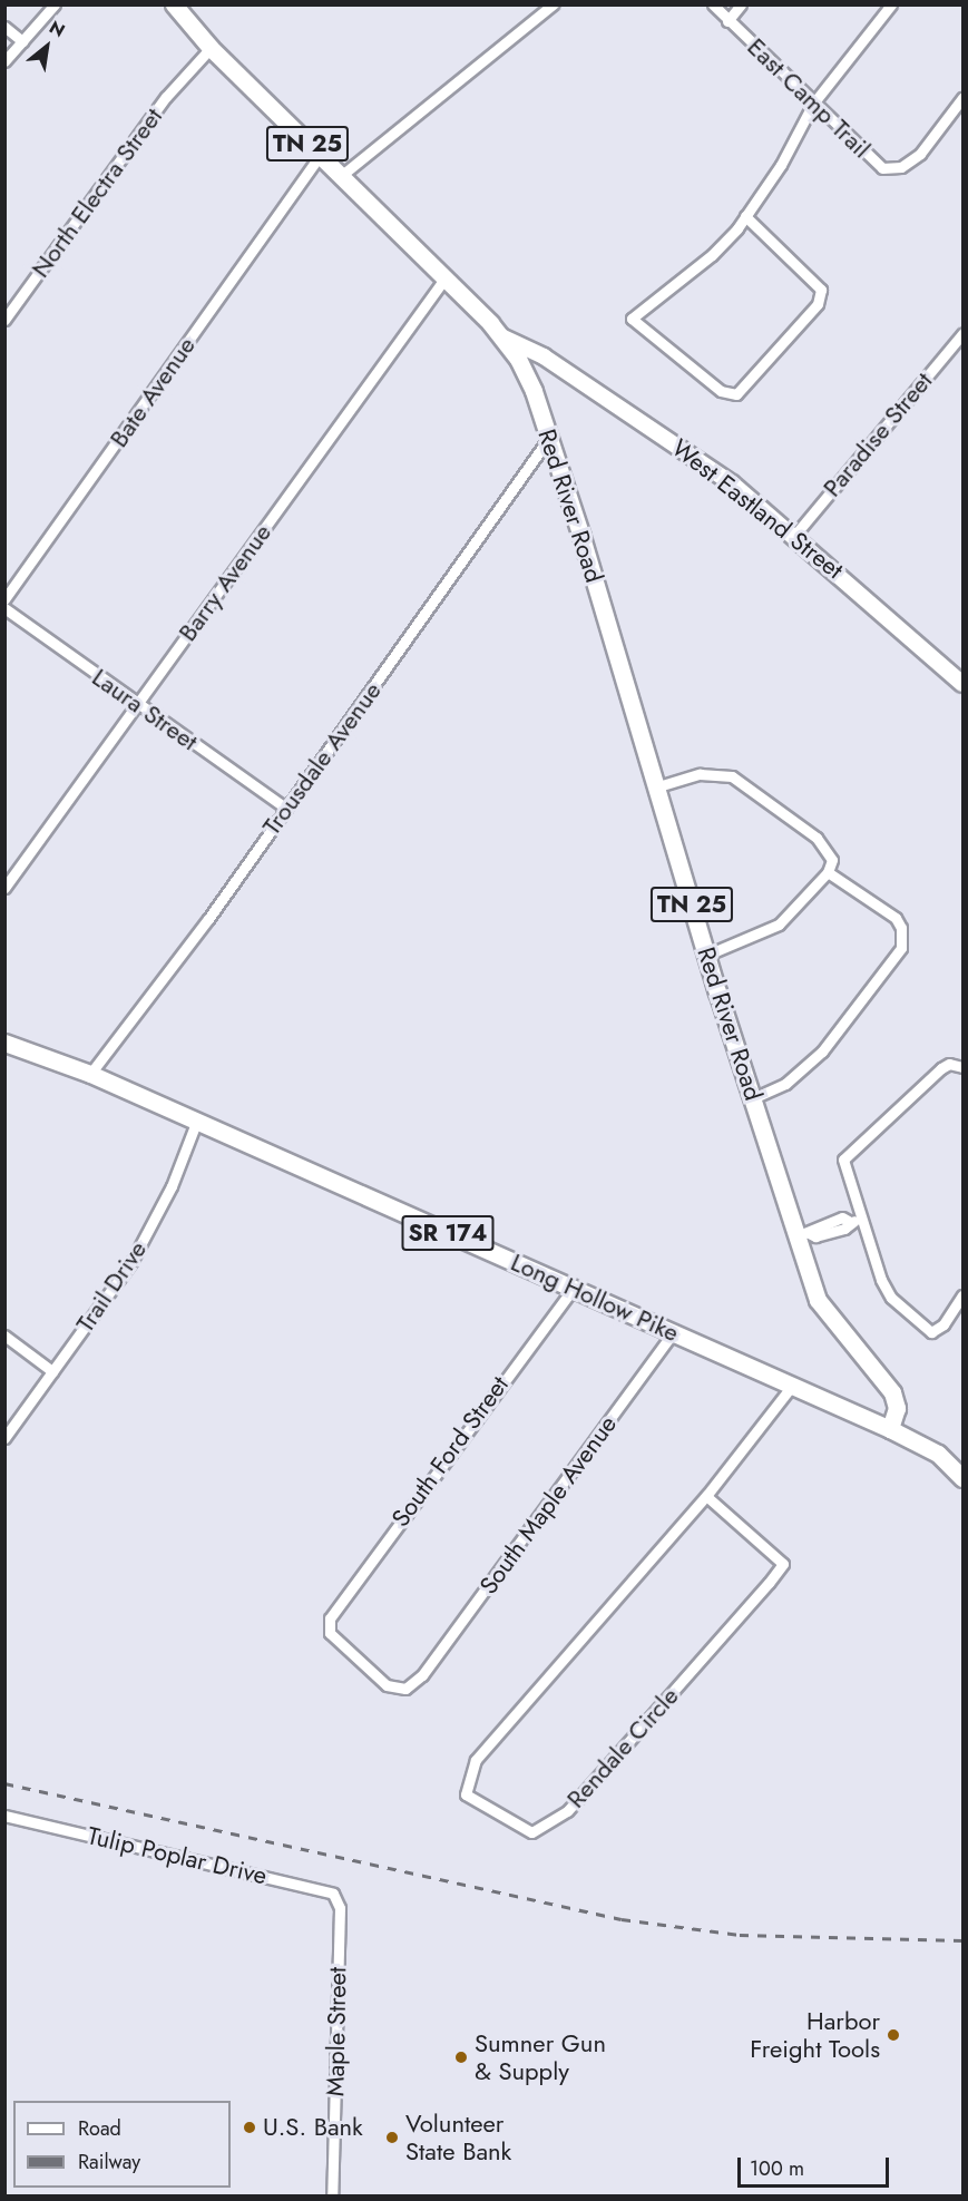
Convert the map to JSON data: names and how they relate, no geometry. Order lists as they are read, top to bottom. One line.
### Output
{"streets":{"main road":["TN 25","Red River Road","West Eastland Street","SR 174","Long Hollow Pike"],"street":["East Camp Trail","North Electra Street","Bate Avenue","Paradise Street","Barry Avenue","Laura Street","Trousdale Avenue","Trail Drive","South Ford Street","South Maple Avenue","Rendale Circle","Tulip Poplar Drive","Maple Street"]},"crossings":[["TN 25","North Electra Street"],["TN 25","Bate Avenue"],["TN 25","West Eastland Street"],["TN 25","Barry Avenue"],["Paradise Street","West Eastland Street"],["Red River Road","West Eastland Street"],["Red River Road","Trousdale Avenue"],["Red River Road","Long Hollow Pike"],["West Eastland Street","Barry Avenue"],["Barry Avenue","Laura Street"],["Laura Street","Trousdale Avenue"],["Trousdale Avenue","Long Hollow Pike"],["Trail Drive","Long Hollow Pike"],["Long Hollow Pike","South Ford Street"],["Long Hollow Pike","South Maple Avenue"],["Long Hollow Pike","Rendale Circle"],["South Ford Street","South Maple Avenue"],["Tulip Poplar Drive","Maple Street"]],"places":["Harbor Freight Tools","Sumner Gun & Supply","U.S. Bank","Volunteer State Bank"],"legend":["Road","Railway"],"scale_bar":"100 m","north":"top right"}
